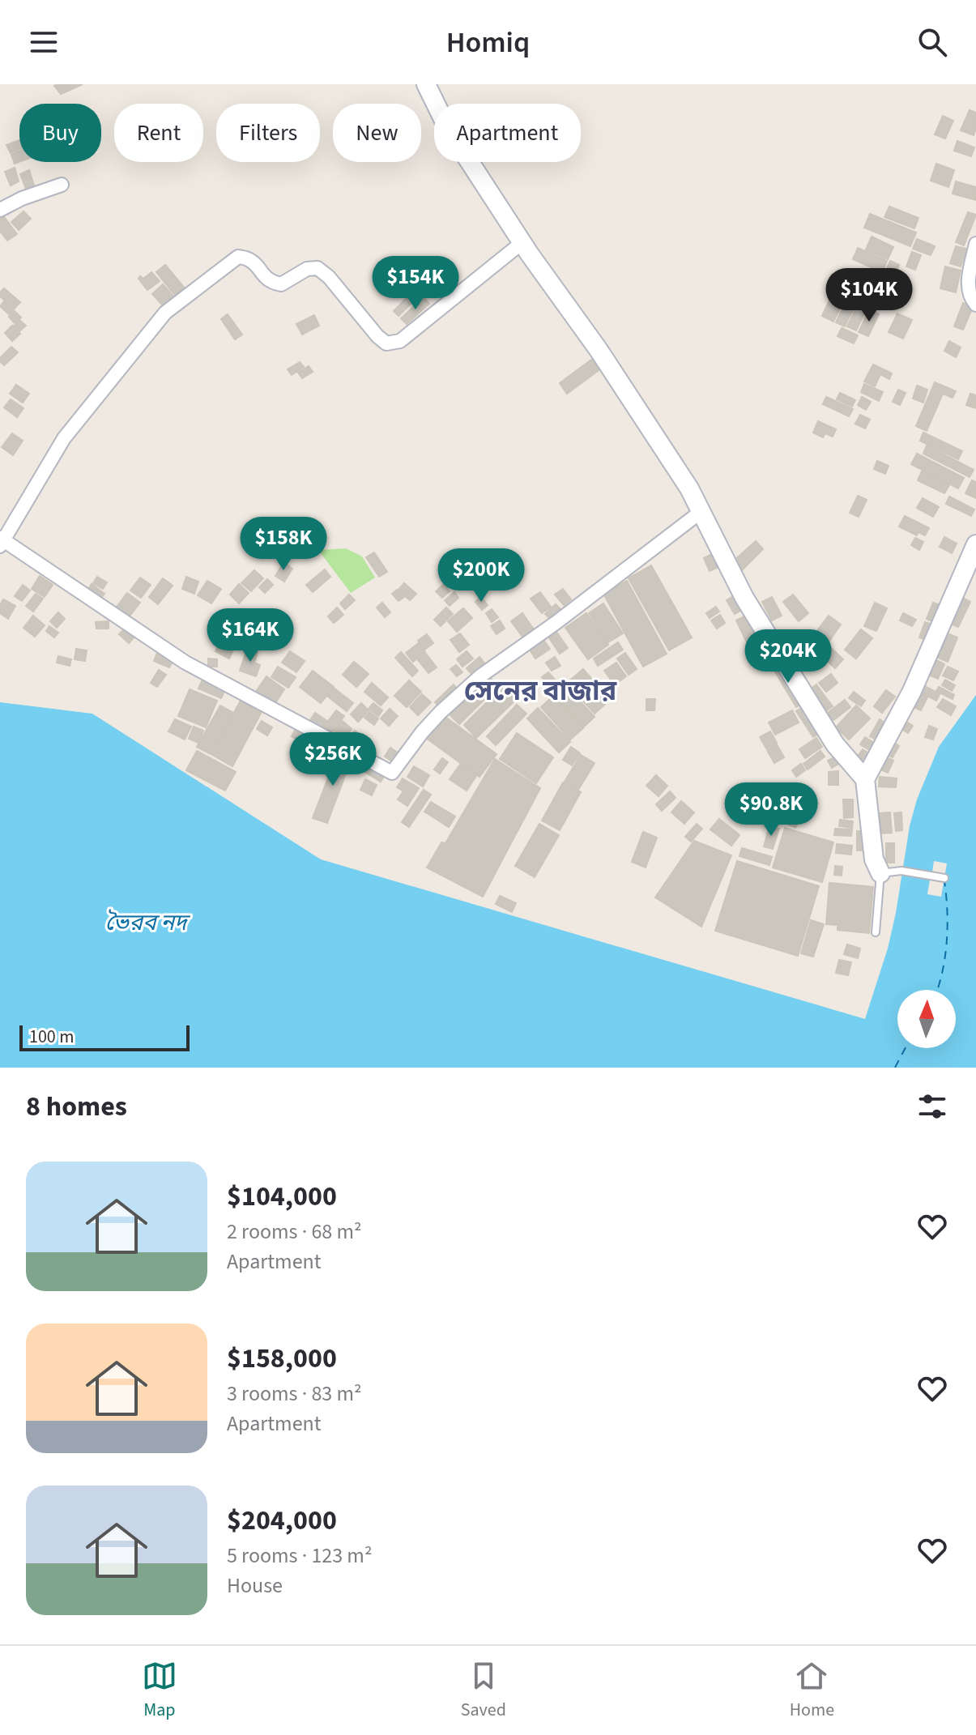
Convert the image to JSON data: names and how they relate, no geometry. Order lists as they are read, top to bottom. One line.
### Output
{"districts":["সেনের বাজার"],"water":["ভৈরব নদ"],"scale_bar":"100 m","north":"top","page":{"header":"Homiq","chip":["Buy","Rent","Filters","New","Apartment"],"price":["$154K","$104K","$158K","$200K","$164K","$204K","$256K","$90.8K"],"scale":"100 m","heading":"8 homes","list":[{"name":"$104,000","note":"2 rooms · 68 m² · Apartment"},{"name":"$158,000","note":"3 rooms · 83 m² · Apartment"},{"name":"$204,000","note":"5 rooms · 123 m² · House"}],"tabs":["Map","Saved","Home"]}}
